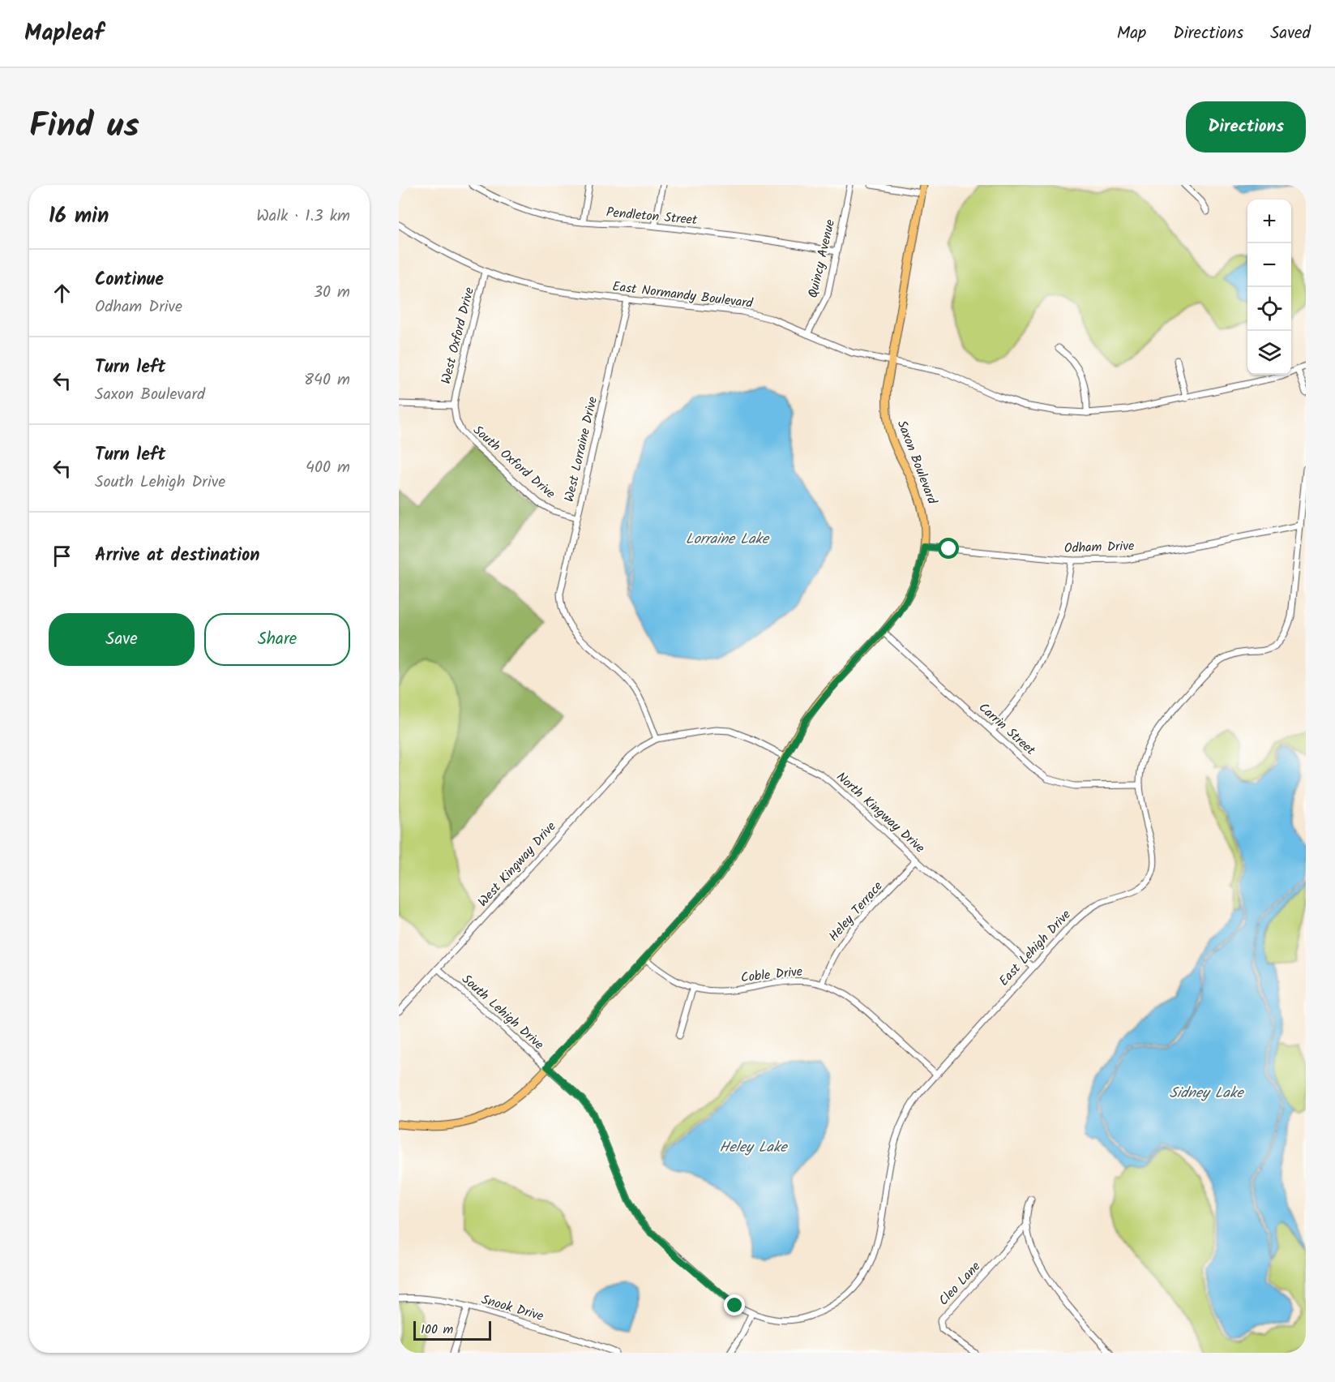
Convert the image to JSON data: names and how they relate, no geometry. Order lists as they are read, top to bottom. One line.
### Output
{"streets":{"main road":["Saxon Boulevard"],"street":["Pendleton Street","Quincy Avenue","East Normandy Boulevard","West Oxford Drive","West Lorraine Drive","South Oxford Drive","Odham Drive","Carrin Street","North Kingway Drive","West Kingway Drive","Heley Terrace","East Lehigh Drive","Coble Drive","South Lehigh Drive","Cleo Lane","Snook Drive"]},"crossings":[["Pendleton Street","Quincy Avenue"],["Quincy Avenue","East Normandy Boulevard"],["East Normandy Boulevard","West Oxford Drive"],["East Normandy Boulevard","West Lorraine Drive"],["East Normandy Boulevard","Saxon Boulevard"],["West Oxford Drive","South Oxford Drive"],["West Lorraine Drive","South Oxford Drive"],["West Lorraine Drive","North Kingway Drive"],["West Lorraine Drive","West Kingway Drive"],["Saxon Boulevard","Odham Drive"],["Saxon Boulevard","Carrin Street"],["Saxon Boulevard","North Kingway Drive"],["Saxon Boulevard","Coble Drive"],["Saxon Boulevard","South Lehigh Drive"],["Odham Drive","East Lehigh Drive"],["Carrin Street","East Lehigh Drive"],["North Kingway Drive","West Kingway Drive"],["North Kingway Drive","Heley Terrace"],["North Kingway Drive","East Lehigh Drive"],["West Kingway Drive","South Lehigh Drive"],["Heley Terrace","Coble Drive"],["East Lehigh Drive","Coble Drive"],["East Lehigh Drive","South Lehigh Drive"]],"water":["Lorraine Lake","Sidney Lake","Heley Lake"],"scale_bar":"100 m","page":{"header":"Mapleaf","nav":["Map","Directions","Saved"],"title":"Find us","buttons":["Directions",["Save","Share"]],"heading":["16 min","Walk · 1.3 km"],"map_buttons":["+","−"],"list":[["Continue","Odham Drive","30 m"],["Turn left","Saxon Boulevard","840 m"],["Turn left","South Lehigh Drive","400 m"],"Arrive at destination"],"scale":"100 m"}}
